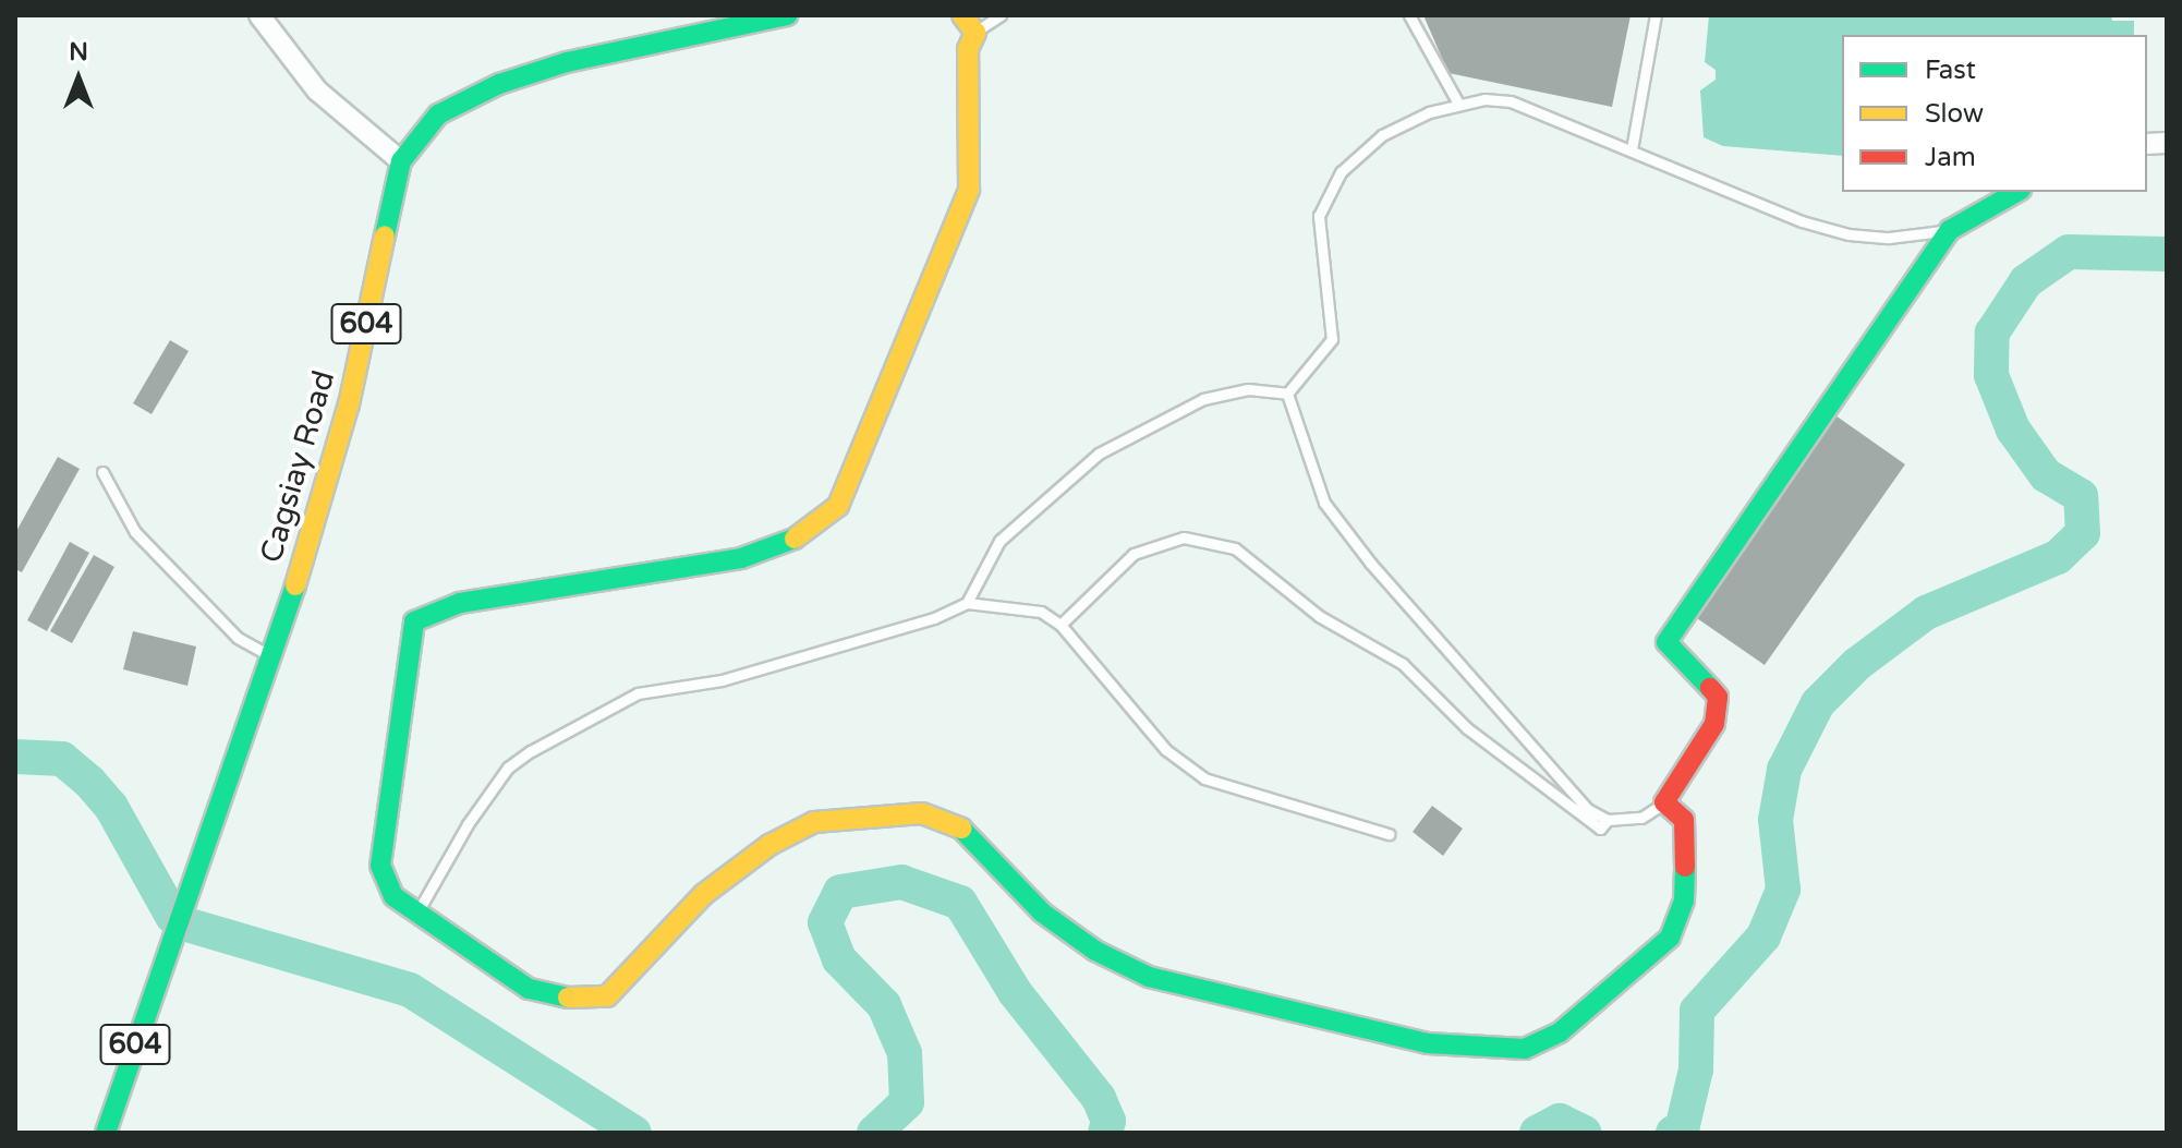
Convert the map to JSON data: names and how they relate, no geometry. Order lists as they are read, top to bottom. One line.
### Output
{"streets":{"street":["604","Cagsiay Road"]},"legend":["Fast","Slow","Jam"],"north":"top"}
